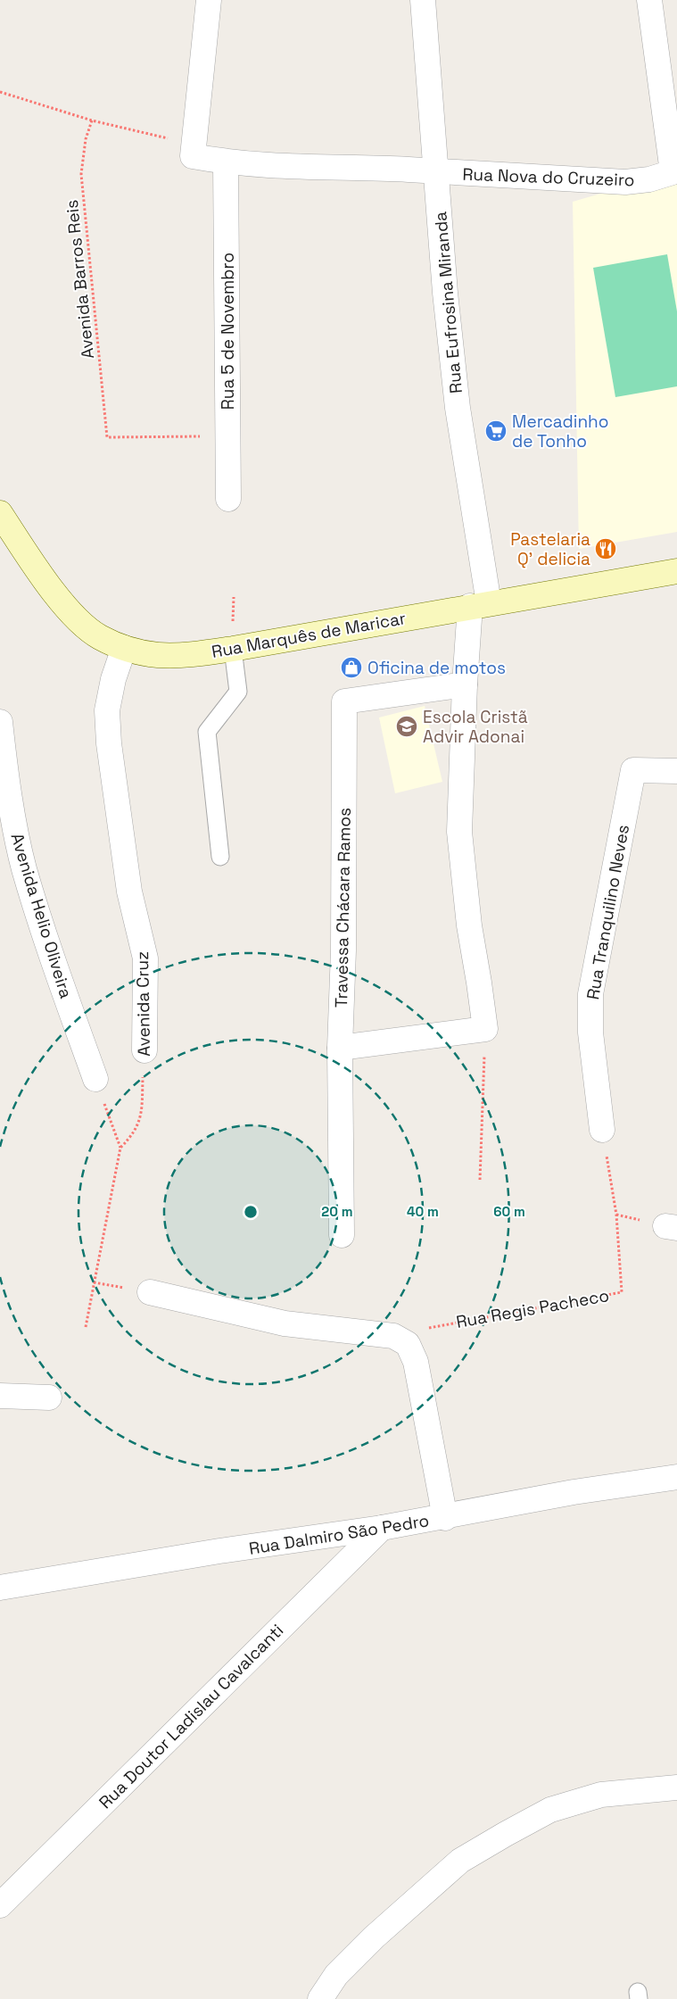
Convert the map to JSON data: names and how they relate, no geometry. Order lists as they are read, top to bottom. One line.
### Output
{"streets":{"main road":["Rua Marquês de Maricar"],"street":["Rua Nova do Cruzeiro","Rua Eufrosina Miranda","Rua 5 de Novembro","Travessa Chácara Ramos","Rua Tranquilino Neves","Avenida Helio Oliveira","Avenida Cruz","Rua Dalmiro São Pedro","Rua Doutor Ladislau Cavalcanti"],"path":["Avenida Barros Reis","Rua Regis Pacheco"]},"crossings":[["Rua Nova do Cruzeiro","Rua Eufrosina Miranda"],["Avenida Barros Reis","Rua 5 de Novembro"],["Rua Eufrosina Miranda","Rua Marquês de Maricar"],["Rua Marquês de Maricar","Avenida Cruz"],["Rua Tranquilino Neves","Rua Regis Pacheco"],["Rua Dalmiro São Pedro","Rua Doutor Ladislau Cavalcanti"]],"places":{"supermarket":["Mercadinho de Tonho"],"restaurant":["Pastelaria Q' delicia"],"shop":["Oficina de motos"],"school or university":["Escola Cristã Advir Adonai"]},"rings":["20 m","40 m","60 m"]}
